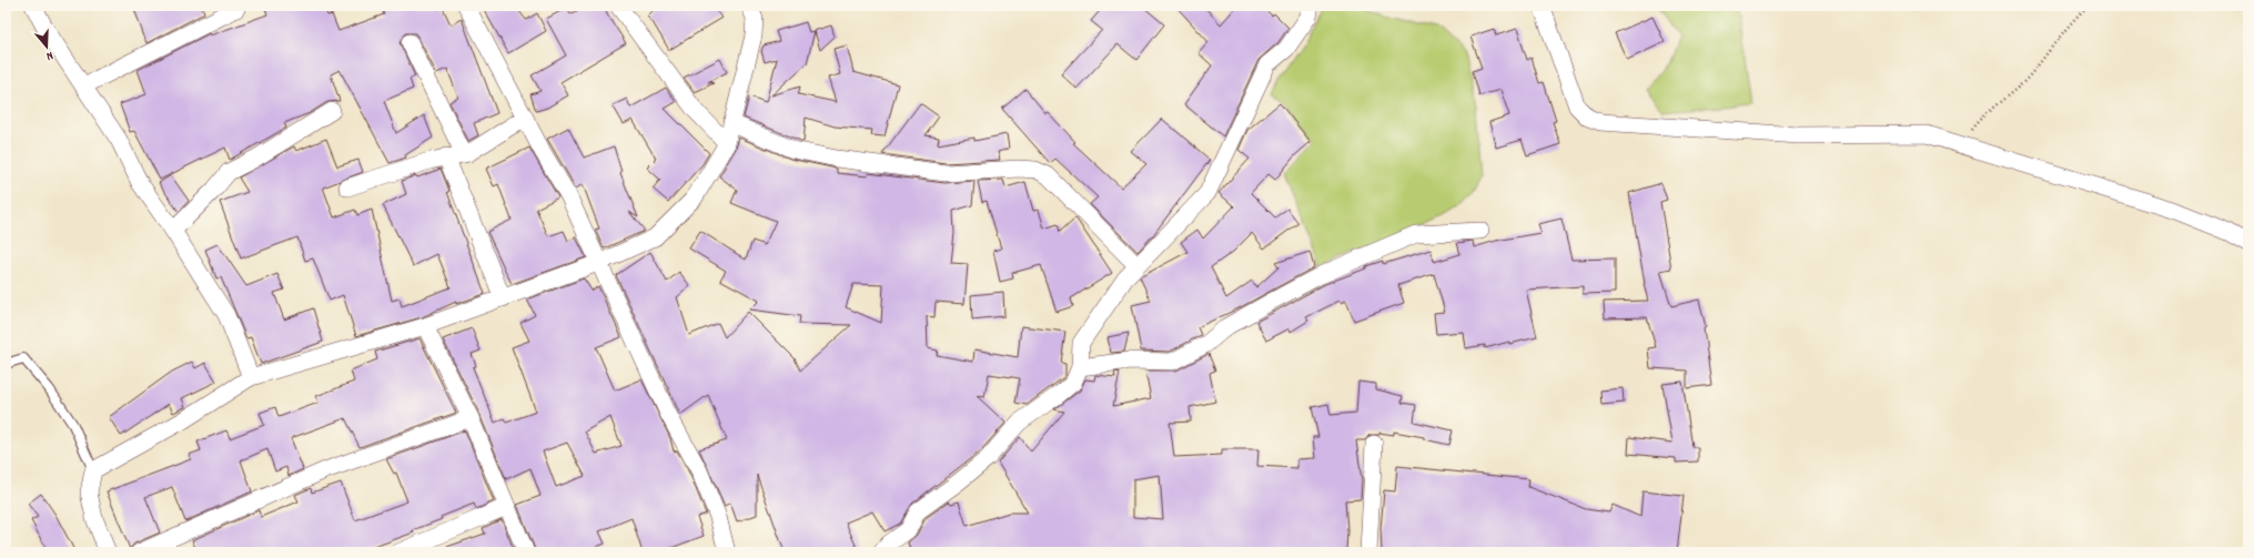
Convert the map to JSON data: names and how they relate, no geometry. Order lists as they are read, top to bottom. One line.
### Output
{"north":"bottom"}
